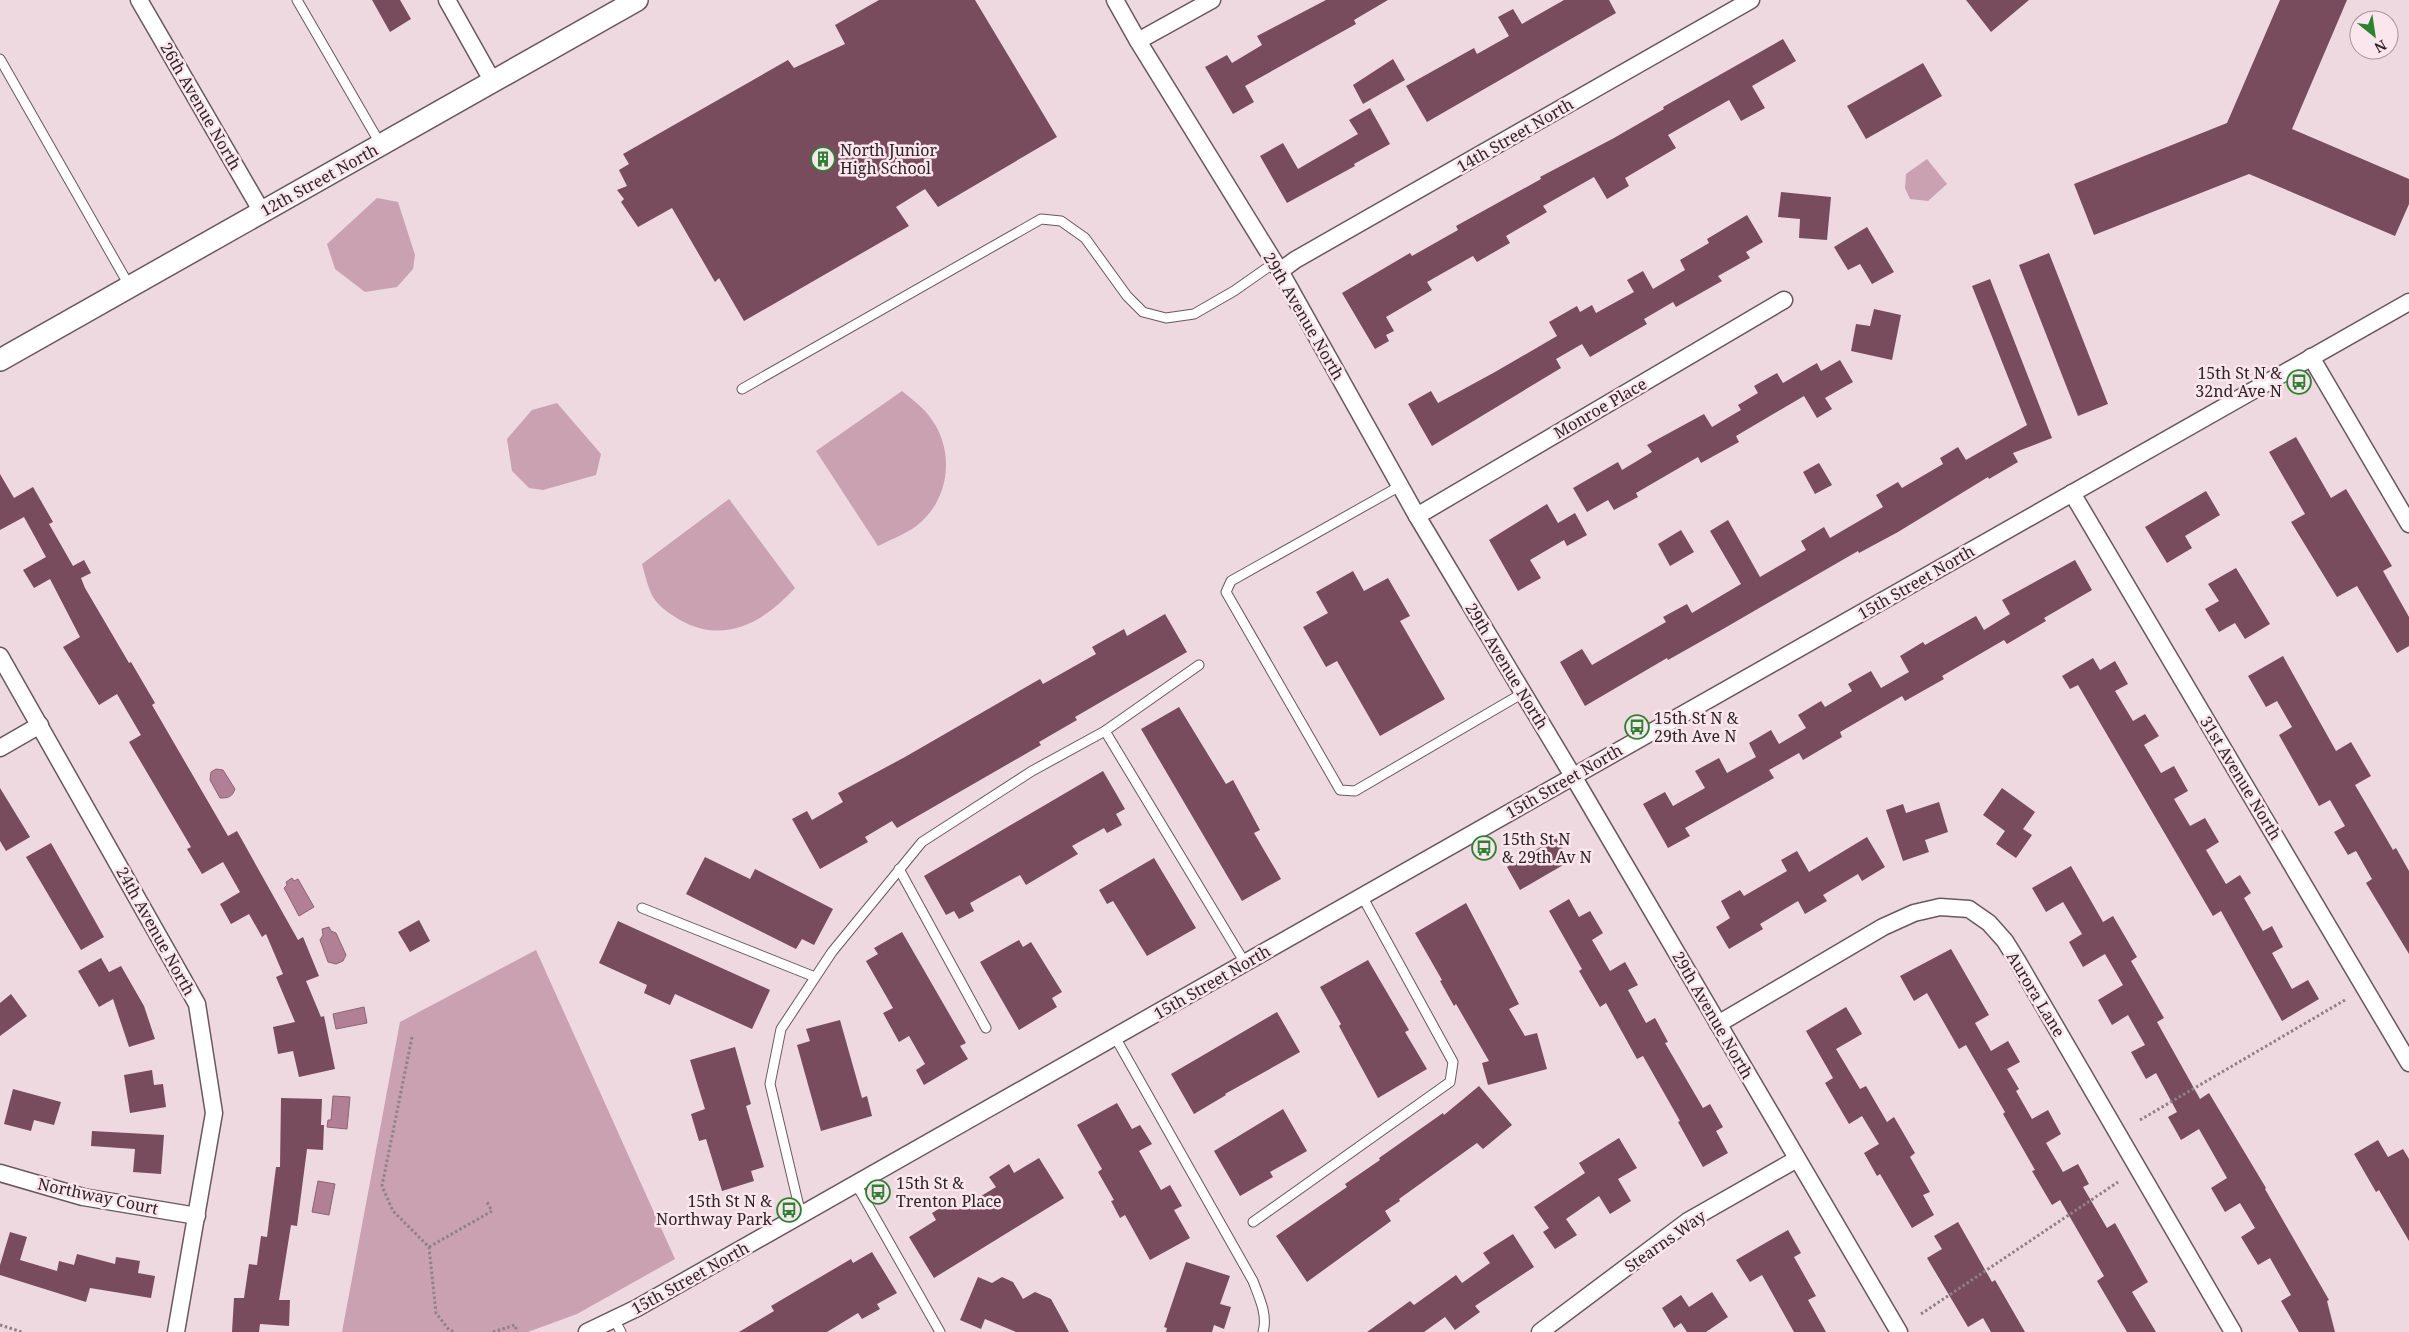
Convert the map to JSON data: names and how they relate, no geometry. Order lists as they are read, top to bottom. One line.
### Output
{"streets":{"street":["26th Avenue North","14th Street North","12th Street North","29th Avenue North","Monroe Place","15th Street North","31st Avenue North","24th Avenue North","Aurora Lane","Northway Court","Stearns Way"]},"crossings":[["26th Avenue North","12th Street North"],["14th Street North","29th Avenue North"],["29th Avenue North","Monroe Place"],["29th Avenue North","15th Street North"],["29th Avenue North","Aurora Lane"],["29th Avenue North","Stearns Way"],["15th Street North","31st Avenue North"],["24th Avenue North","Northway Court"]],"places":{"building":["North Junior High School"],"bus stop":["15th St N & 32nd Ave N","15th St N & 29th Ave N","15th St N & 29th Av N","15th St & Trenton Place","15th St N & Northway Park"]},"north":"bottom right"}
